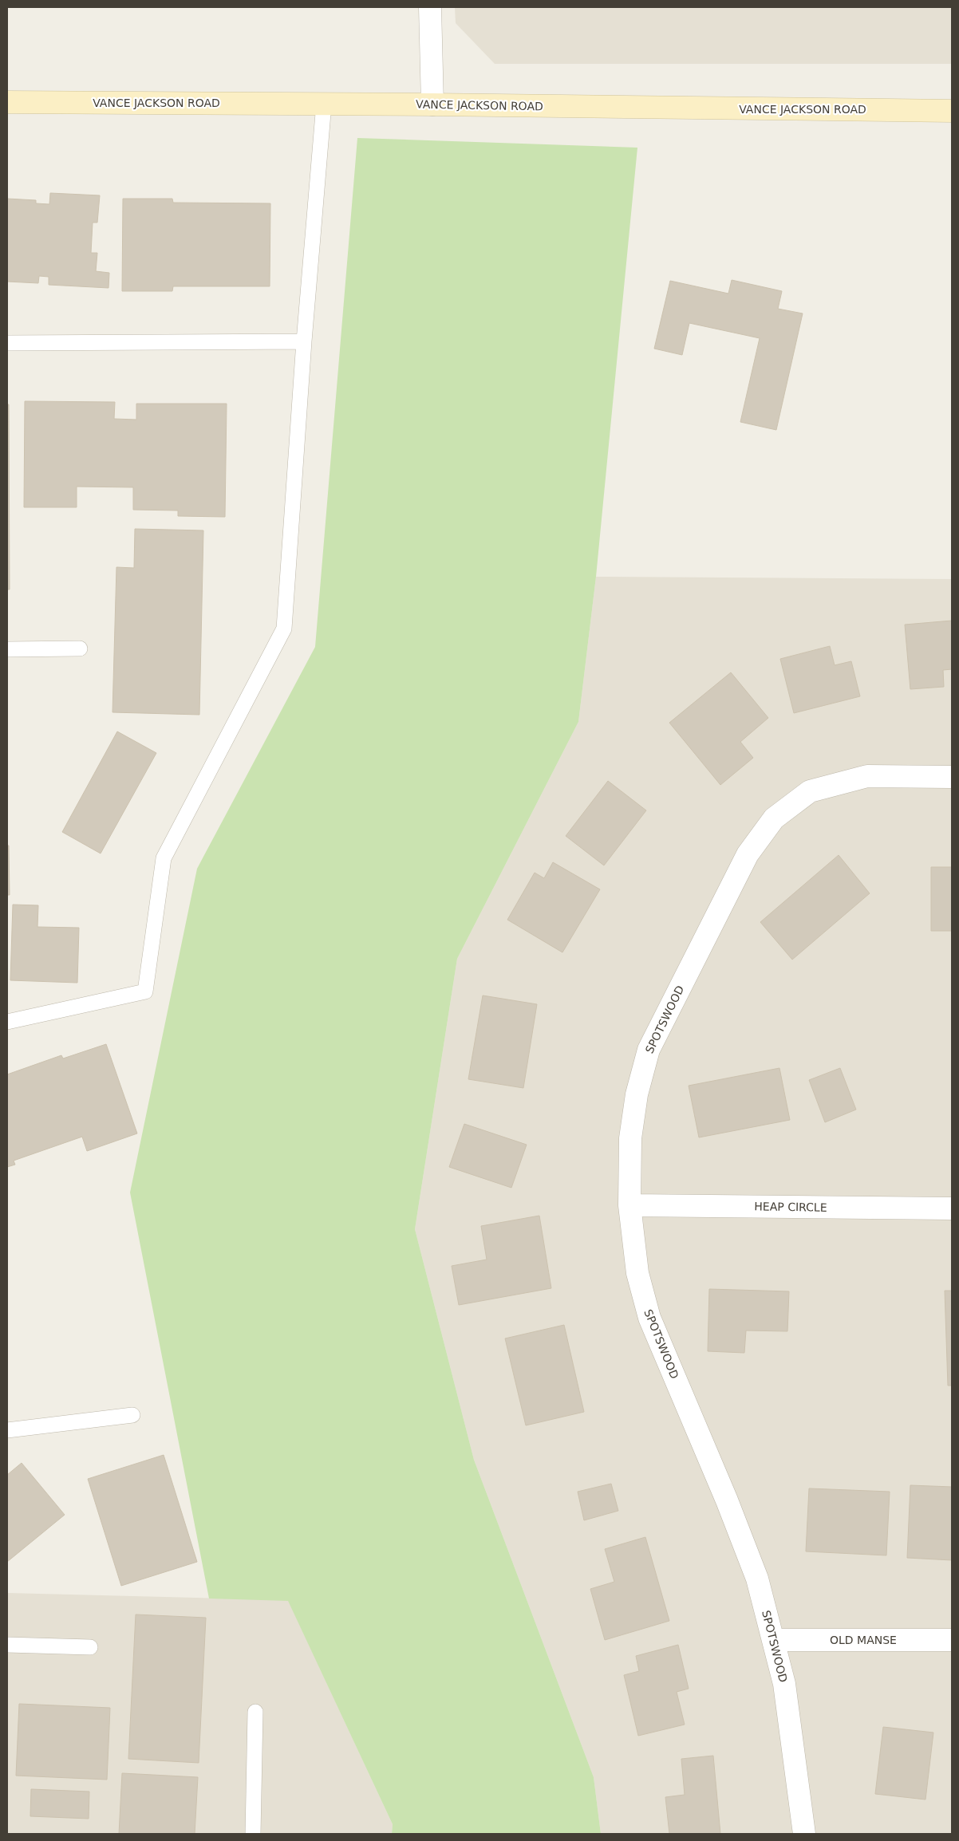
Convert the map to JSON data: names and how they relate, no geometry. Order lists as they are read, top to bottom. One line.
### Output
{"streets":{"main road":["VANCE JACKSON ROAD"],"street":["SPOTSWOOD","HEAP CIRCLE","OLD MANSE"]},"crossings":[["SPOTSWOOD","HEAP CIRCLE"],["SPOTSWOOD","OLD MANSE"]]}
